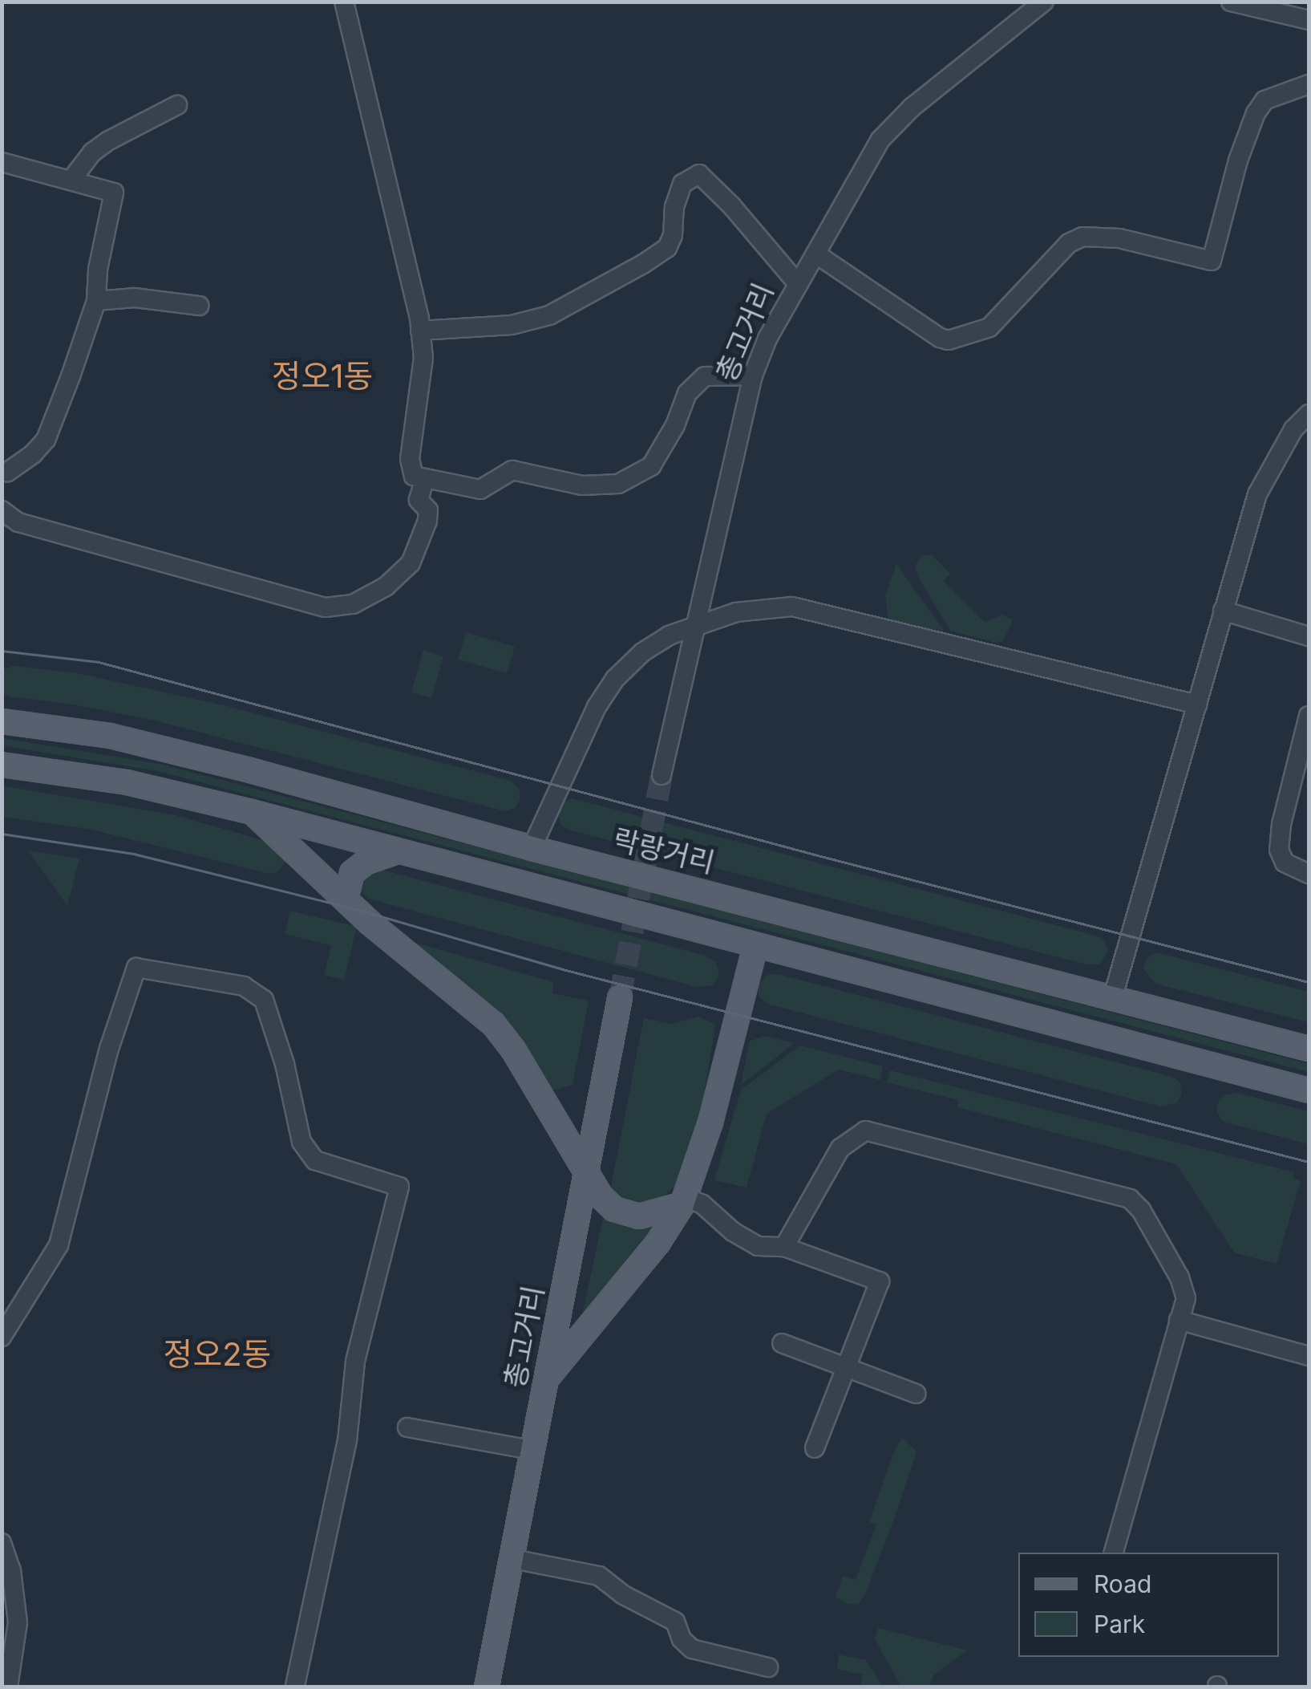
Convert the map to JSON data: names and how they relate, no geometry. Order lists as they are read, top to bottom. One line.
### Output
{"streets":{"main road":["총고거리","락랑거리"]},"districts":["정오1동","정오2동"],"legend":["Road","Park"]}
